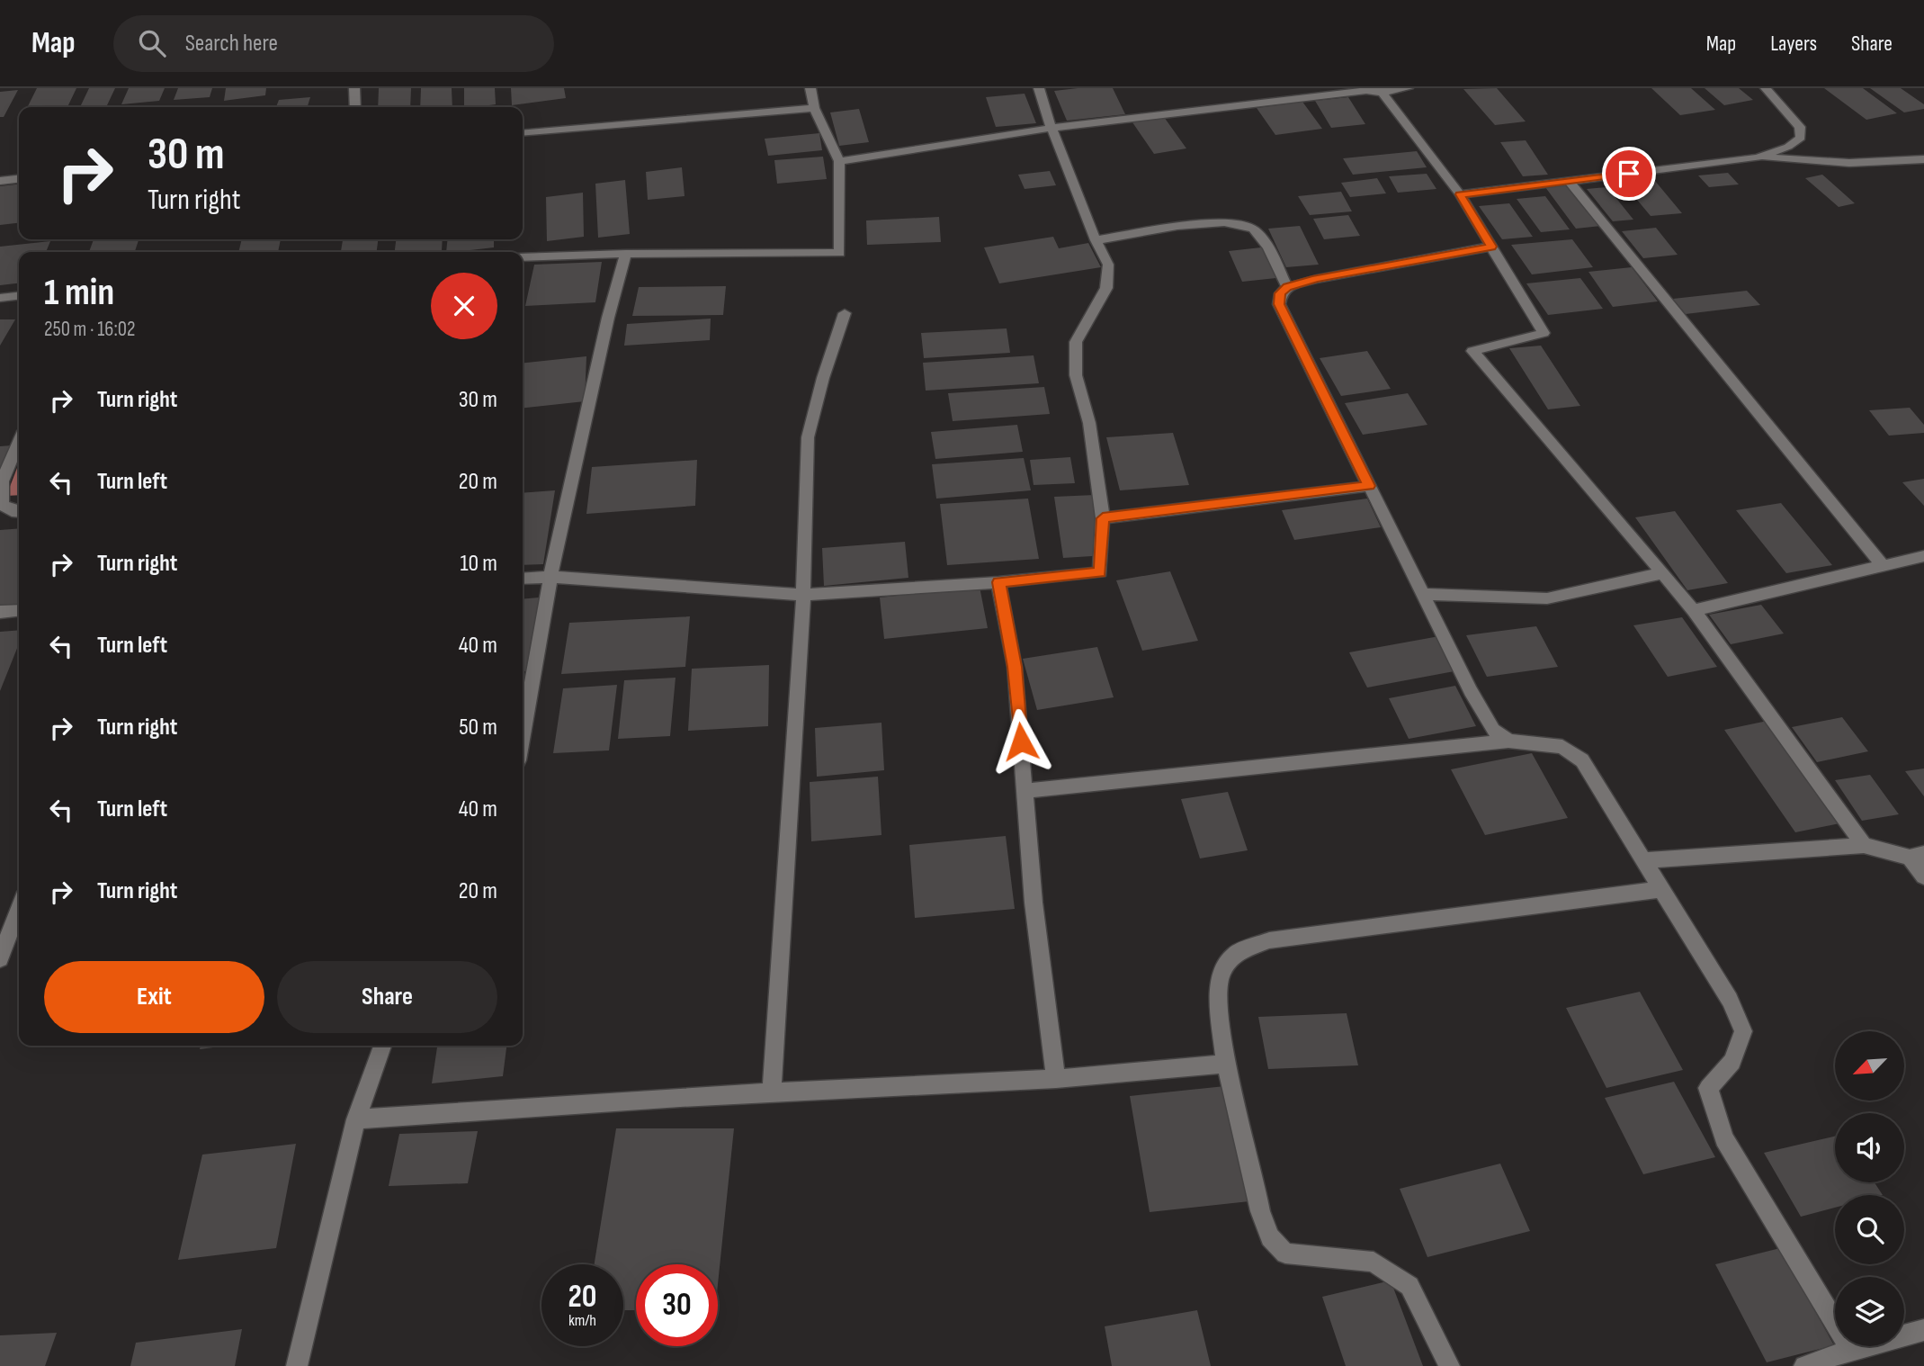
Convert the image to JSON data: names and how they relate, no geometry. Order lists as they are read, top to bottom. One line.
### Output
{"north":"bottom left","page":{"header":"Map","search":"Search here","nav":["Map","Layers","Share"],"turn":["30 m","Turn right"],"heading":["1 min","250 m · 16:02"],"list":[{"name":"Turn right","value":"30 m"},{"name":"Turn left","value":"20 m"},{"name":"Turn right","value":"10 m"},{"name":"Turn left","value":"40 m"},{"name":"Turn right","value":"50 m"},{"name":"Turn left","value":"40 m"},{"name":"Turn right","value":"20 m"}],"buttons":["Exit","Share"],"speed":"20 km/h","limit":"30"}}
